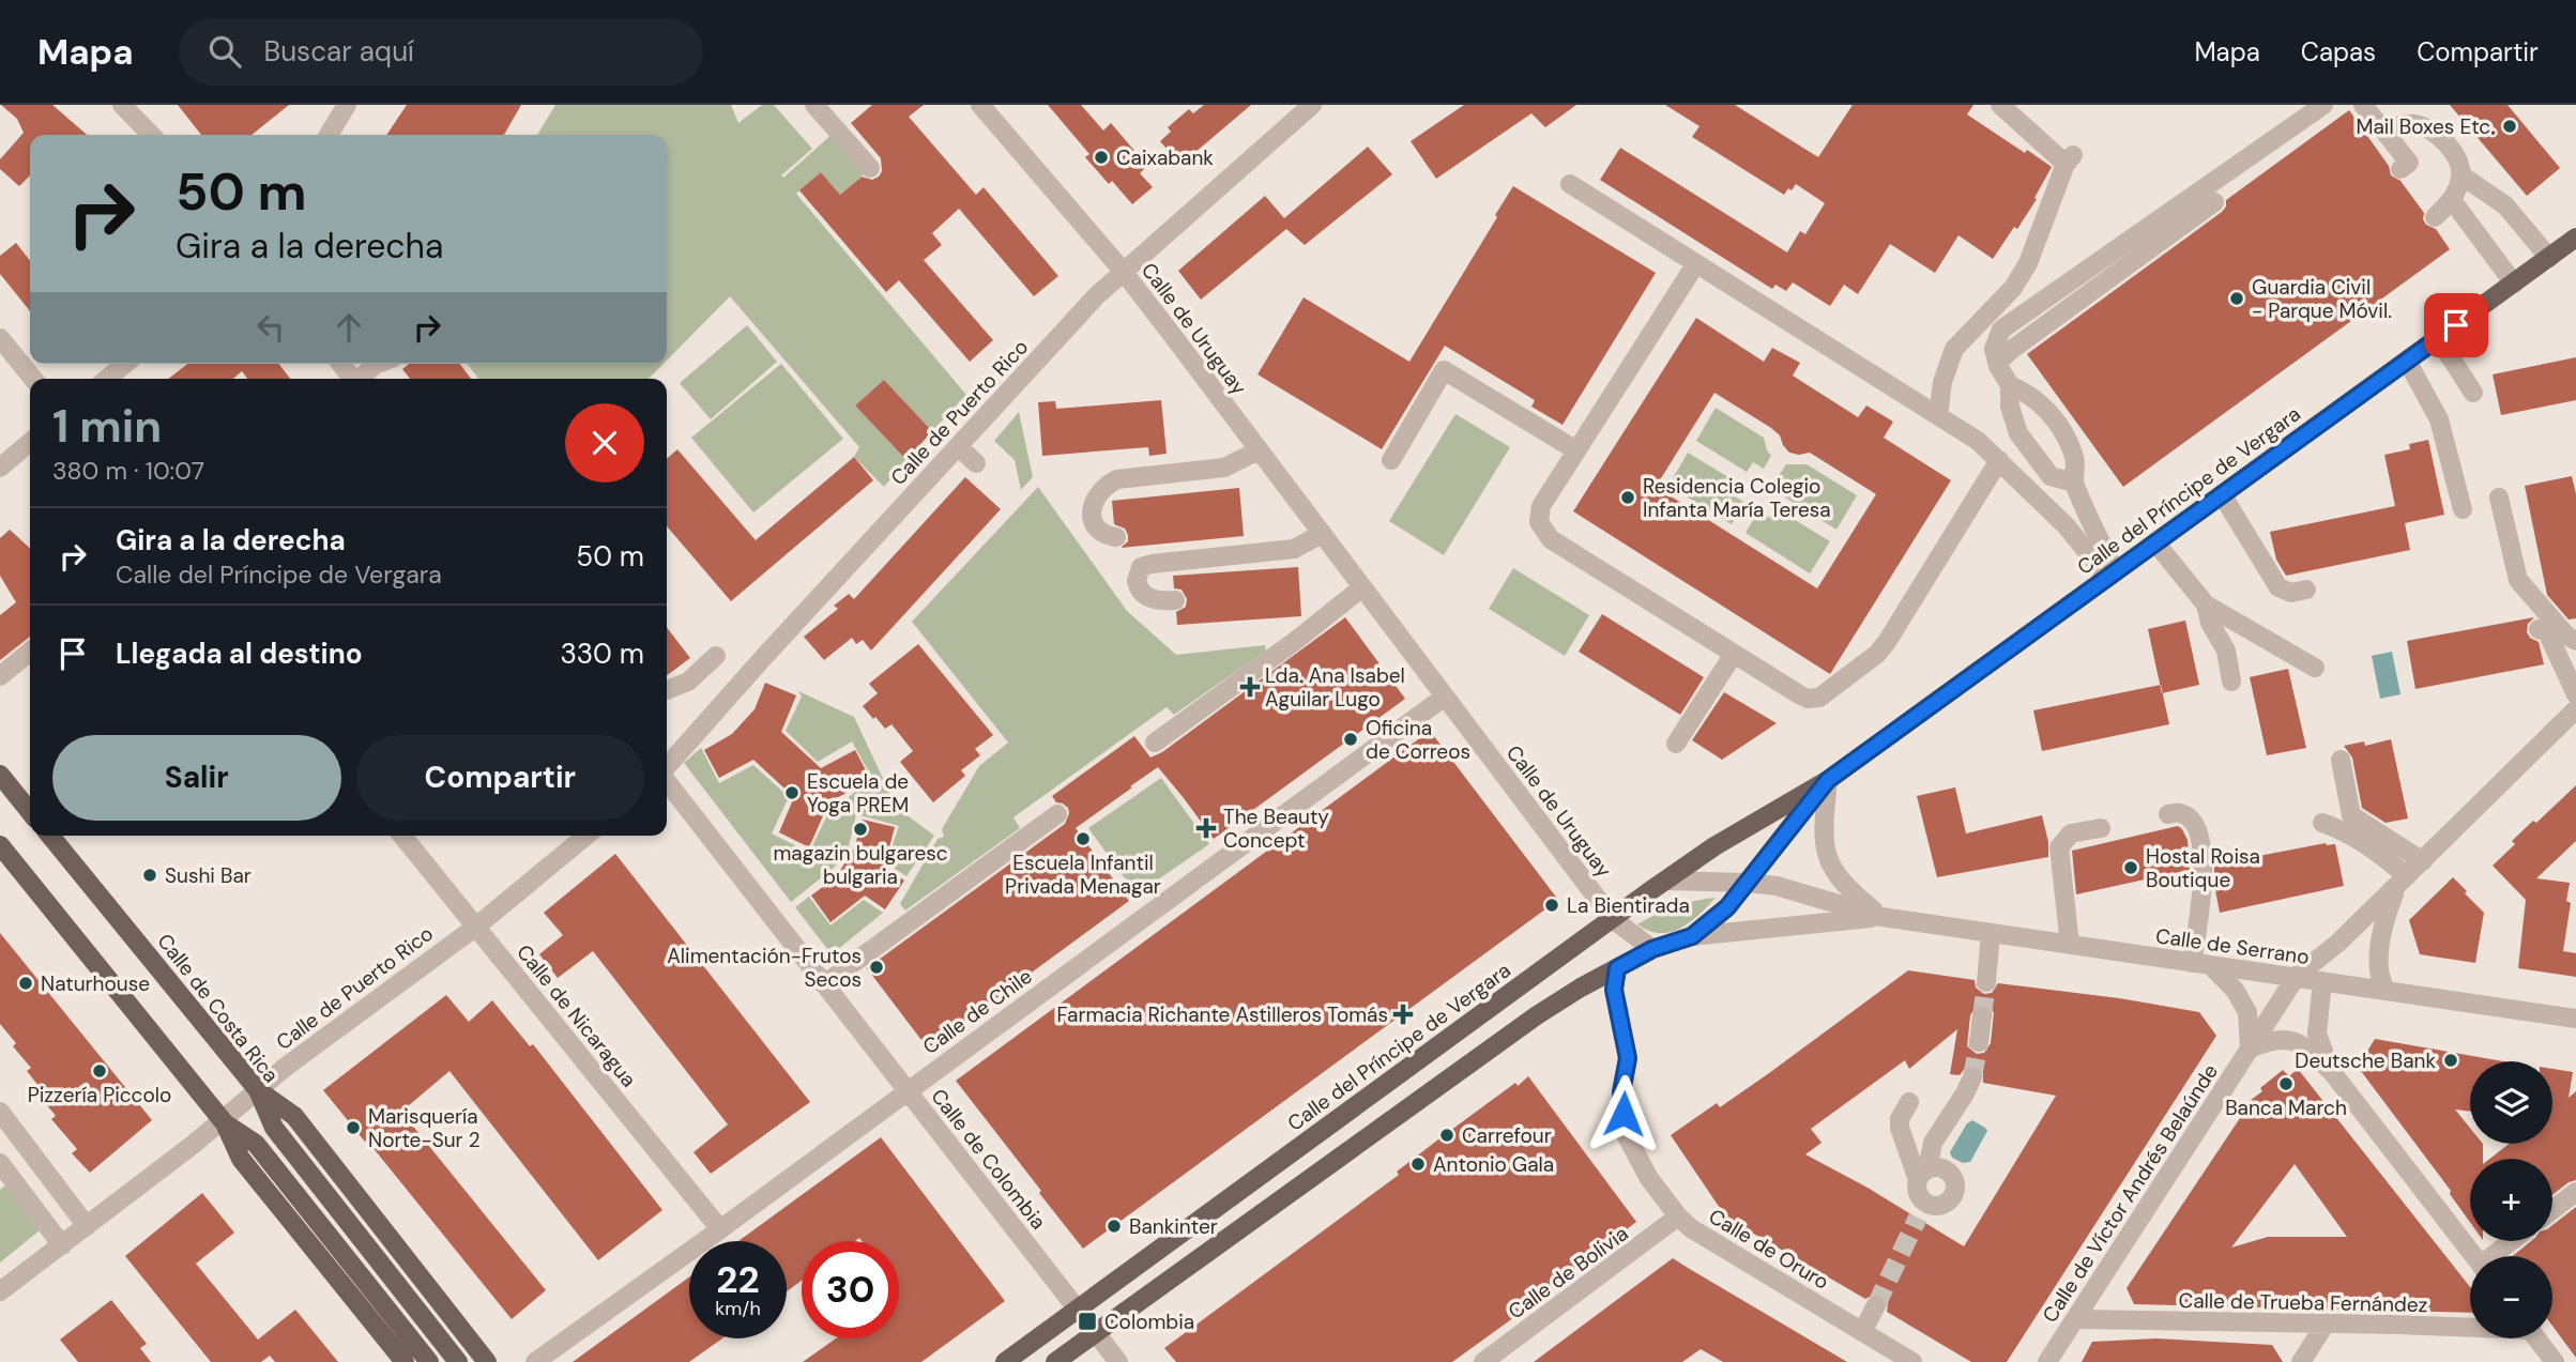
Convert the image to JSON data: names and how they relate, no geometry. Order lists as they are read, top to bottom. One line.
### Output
{"streets":{"main road":["Calle del Príncipe de Vergara","Calle de Costa Rica"],"street":["Calle de Uruguay","Calle de Puerto Rico","Calle de Serrano","Calle de Chile","Calle de Nicaragua","Calle de Colombia","Calle de Víctor Andrés Belaúnde","Calle de Oruro","Calle de Bolivia","Calle de Trueba Fernández"]},"crossings":[["Calle de Uruguay","Calle de Puerto Rico"],["Calle de Uruguay","Calle del Príncipe de Vergara"],["Calle de Uruguay","Calle de Chile"],["Calle de Puerto Rico","Calle de Costa Rica"],["Calle de Puerto Rico","Calle de Nicaragua"],["Calle del Príncipe de Vergara","Calle de Colombia"],["Calle del Príncipe de Vergara","Calle de Oruro"],["Calle de Serrano","Calle de Víctor Andrés Belaúnde"],["Calle de Chile","Calle de Nicaragua"],["Calle de Chile","Calle de Colombia"],["Calle de Víctor Andrés Belaúnde","Calle de Trueba Fernández"],["Calle de Oruro","Calle de Bolivia"]],"places":{"other":["Mail Boxes Etc.","Caixabank","Guardia Civil - Parque Móvil.","Residencia Colegio Infanta María Teresa","Oficina de Correos","Escuela de Yoga PREM","magazin bulgaresc bulgaria","Escuela Infantil Privada Menagar","Hostal Roisa Boutique","Sushi Bar","La Bientirada","Alimentación-Frutos Secos","Naturhouse","Deutsche Bank","Pizzería Piccolo","Banca March","Marisquería Norte-Sur 2","Carrefour","Antonio Gala","Bankinter"],"health":["Lda. Ana Isabel Aguilar Lugo","The Beauty Concept","Farmacia Richante Astilleros Tomás"],"transit":["Colombia"]},"page":{"header":"Mapa","search":"Buscar aquí","nav":["Mapa","Capas","Compartir"],"turn":["50 m","Gira a la derecha"],"heading":["1 min","380 m · 10:07"],"list":[{"name":"Gira a la derecha","note":"Calle del Príncipe de Vergara","value":"50 m"},{"name":"Llegada al destino","value":"330 m"}],"buttons":["Salir","Compartir"],"map_buttons":["+","−"],"speed":"22 km/h","limit":"30"}}
